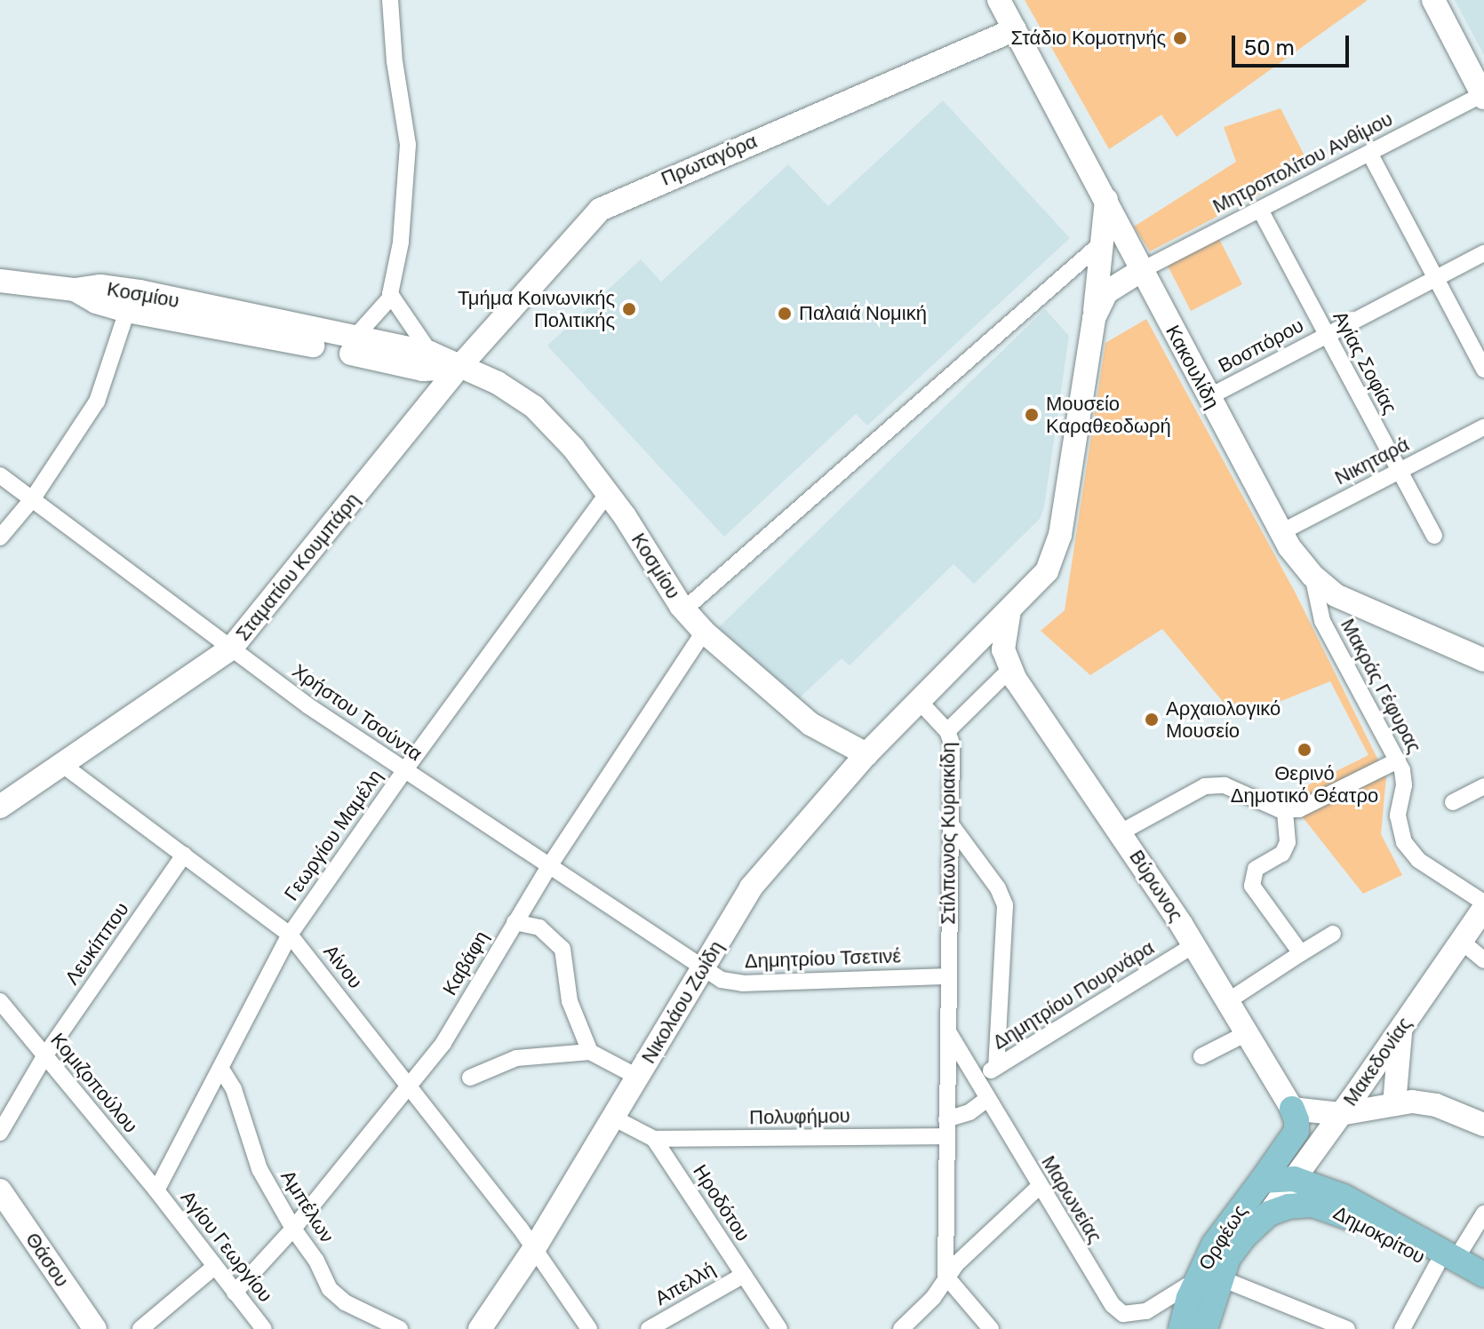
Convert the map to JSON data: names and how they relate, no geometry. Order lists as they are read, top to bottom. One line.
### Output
{"streets":{"main road":["Πρωταγόρα","Κοσμίου","Κακουλίδη","Σταματίου Κουμπάρη","Βύρωνος","Νικολάου Ζωίδη","Μακεδονίας","Δημοκρίτου","Ορφέως","Θάσου"],"street":["Μητροπολίτου Ανθίμου","Βοσπόρου","Αγίας Σοφίας","Νικηταρά","Μακράς Γέφυρας","Χρήστου Τσούντα","Στίλπωνος Κυριακίδη","Γεωργίου Μαμέλη","Λευκίππου","Δημητρίου Τσετινέ","Καβάφη","Αίνου","Δημητρίου Πουρνάρα","Κομιζοπούλου","Πολυφήμου","Μαρωνείας","Ηροδότου","Αμπέλων","Αγίου Γεωργίου","Απελλή"]},"crossings":[["Πρωταγόρα","Κοσμίου"],["Πρωταγόρα","Κακουλίδη"],["Πρωταγόρα","Σταματίου Κουμπάρη"],["Μητροπολίτου Ανθίμου","Αγίας Σοφίας"],["Μητροπολίτου Ανθίμου","Κακουλίδη"],["Κοσμίου","Σταματίου Κουμπάρη"],["Κοσμίου","Γεωργίου Μαμέλη"],["Κοσμίου","Καβάφη"],["Κοσμίου","Νικολάου Ζωίδη"],["Βοσπόρου","Αγίας Σοφίας"],["Βοσπόρου","Κακουλίδη"],["Αγίας Σοφίας","Νικηταρά"],["Κακουλίδη","Νικηταρά"],["Κακουλίδη","Μακράς Γέφυρας"],["Σταματίου Κουμπάρη","Χρήστου Τσούντα"],["Σταματίου Κουμπάρη","Αίνου"],["Μακράς Γέφυρας","Μακεδονίας"],["Χρήστου Τσούντα","Γεωργίου Μαμέλη"],["Χρήστου Τσούντα","Δημητρίου Τσετινέ"],["Χρήστου Τσούντα","Καβάφη"],["Χρήστου Τσούντα","Νικολάου Ζωίδη"],["Στίλπωνος Κυριακίδη","Δημητρίου Τσετινέ"],["Στίλπωνος Κυριακίδη","Νικολάου Ζωίδη"],["Στίλπωνος Κυριακίδη","Πολυφήμου"],["Στίλπωνος Κυριακίδη","Μαρωνείας"],["Γεωργίου Μαμέλη","Αίνου"],["Γεωργίου Μαμέλη","Κομιζοπούλου"],["Γεωργίου Μαμέλη","Αμπέλων"],["Γεωργίου Μαμέλη","Αγίου Γεωργίου"],["Βύρωνος","Δημητρίου Πουρνάρα"],["Βύρωνος","Ορφέως"],["Λευκίππου","Αίνου"],["Λευκίππου","Κομιζοπούλου"],["Δημητρίου Τσετινέ","Νικολάου Ζωίδη"],["Καβάφη","Αίνου"],["Καβάφη","Αμπέλων"],["Καβάφη","Αγίου Γεωργίου"],["Αίνου","Νικολάου Ζωίδη"],["Δημητρίου Πουρνάρα","Μαρωνείας"],["Νικολάου Ζωίδη","Ηροδότου"],["Μακεδονίας","Δημοκρίτου"],["Μακεδονίας","Ορφέως"],["Κομιζοπούλου","Αγίου Γεωργίου"],["Πολυφήμου","Μαρωνείας"],["Πολυφήμου","Ηροδότου"],["Μαρωνείας","Ορφέως"],["Ηροδότου","Απελλή"],["Δημοκρίτου","Ορφέως"]],"places":["Στάδιο Κομοτηνής","Τμήμα Κοινωνικής Πολιτικής","Παλαιά Νομική","Μουσείο Καραθεοδωρή","Αρχαιολογικό Μουσείο","Θερινό Δημοτικό Θέατρο"],"scale_bar":"50 m"}
